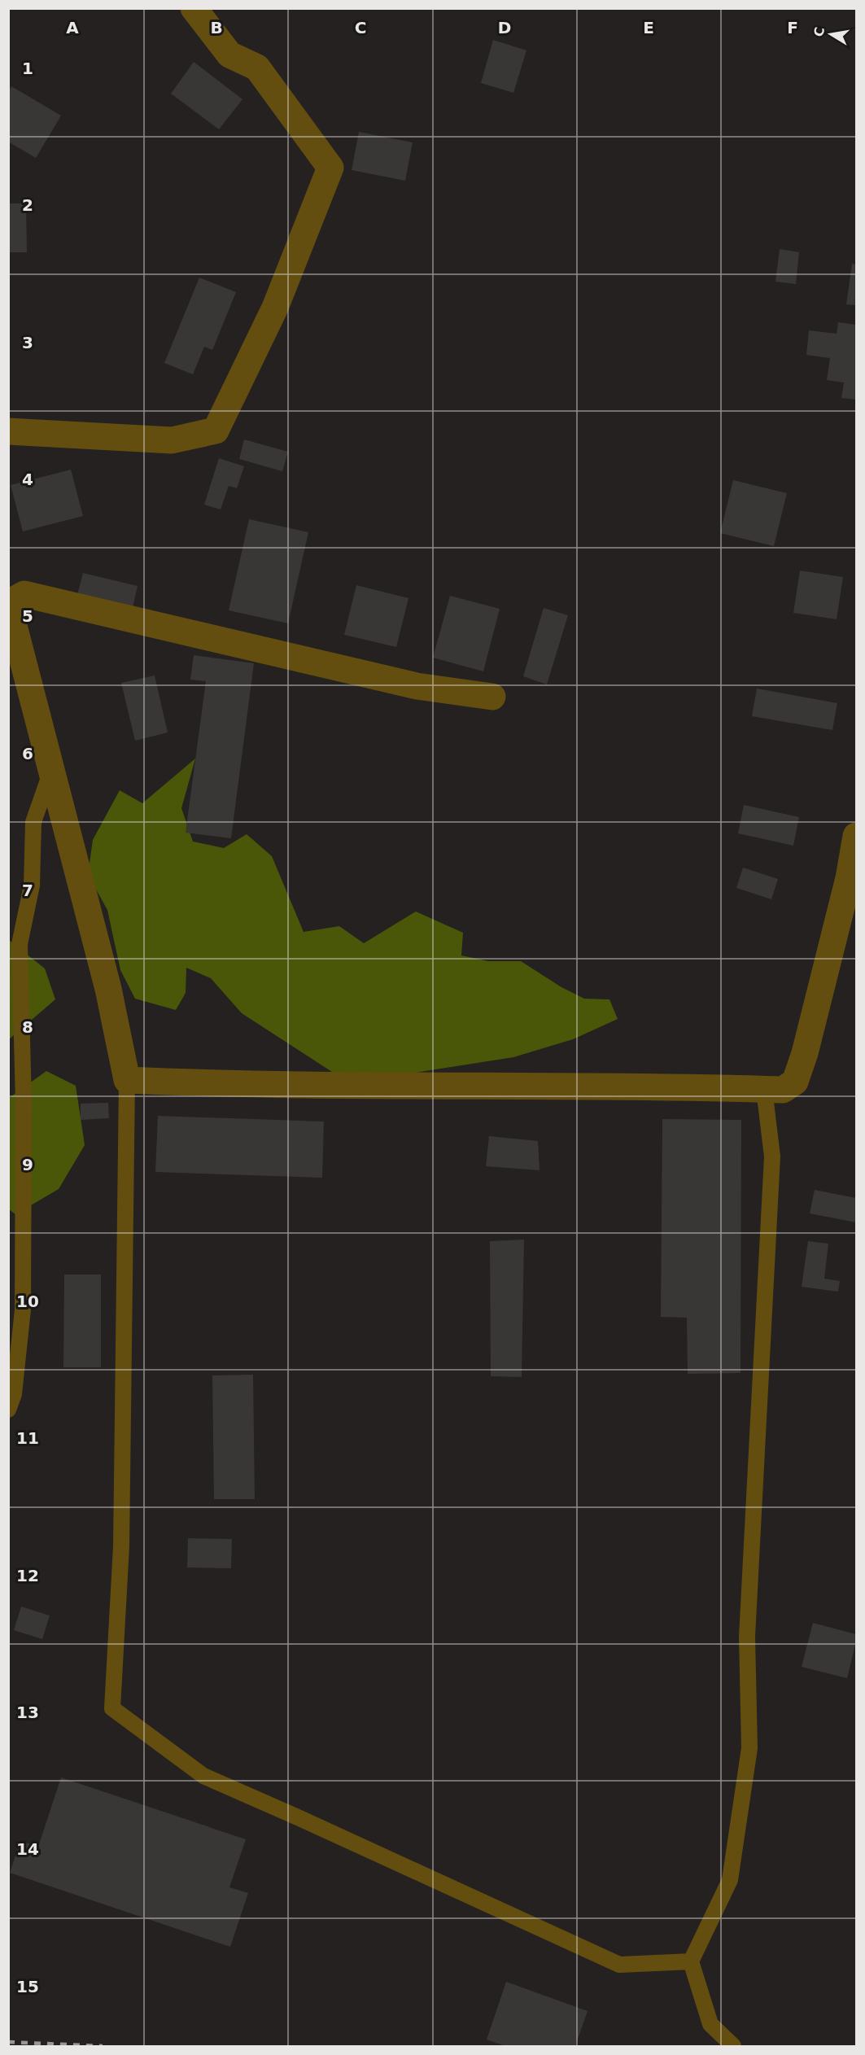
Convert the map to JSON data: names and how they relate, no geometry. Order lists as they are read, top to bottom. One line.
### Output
{"north":"left","grid":{"columns":["A","B","C","D","E","F"],"rows":["1","2","3","4","5","6","7","8","9","10","11","12","13","14","15"]}}
